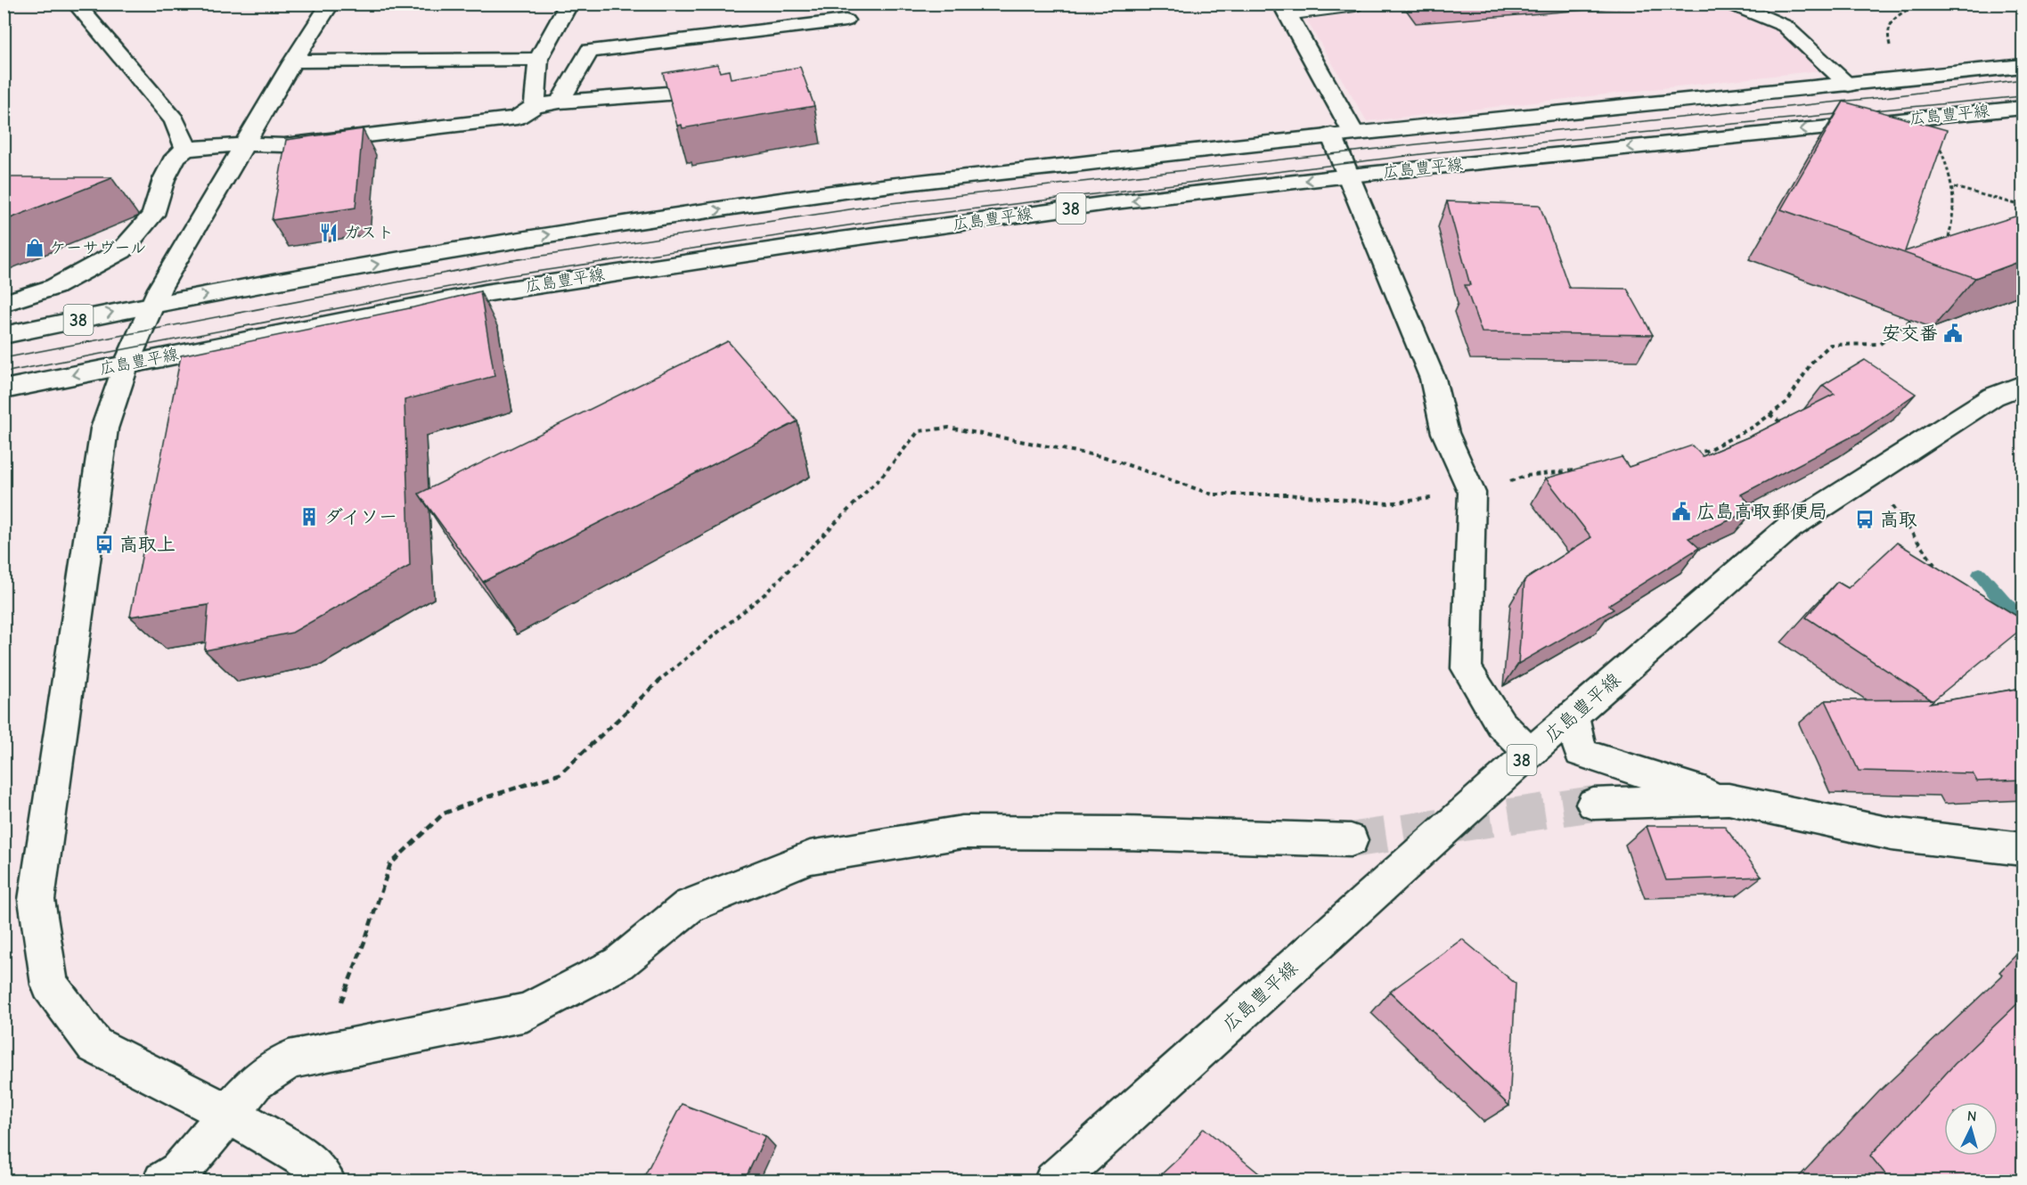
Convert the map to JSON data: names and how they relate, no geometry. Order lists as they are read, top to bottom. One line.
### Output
{"streets":{"street":["広島豊平線","38"]},"places":{"restaurant":["ガスト"],"shop":["ケーサヴール"],"public building":["安交番","広島高取郵便局"],"building":["ダイソー"],"bus stop":["高取","高取上"]},"north":"top"}
